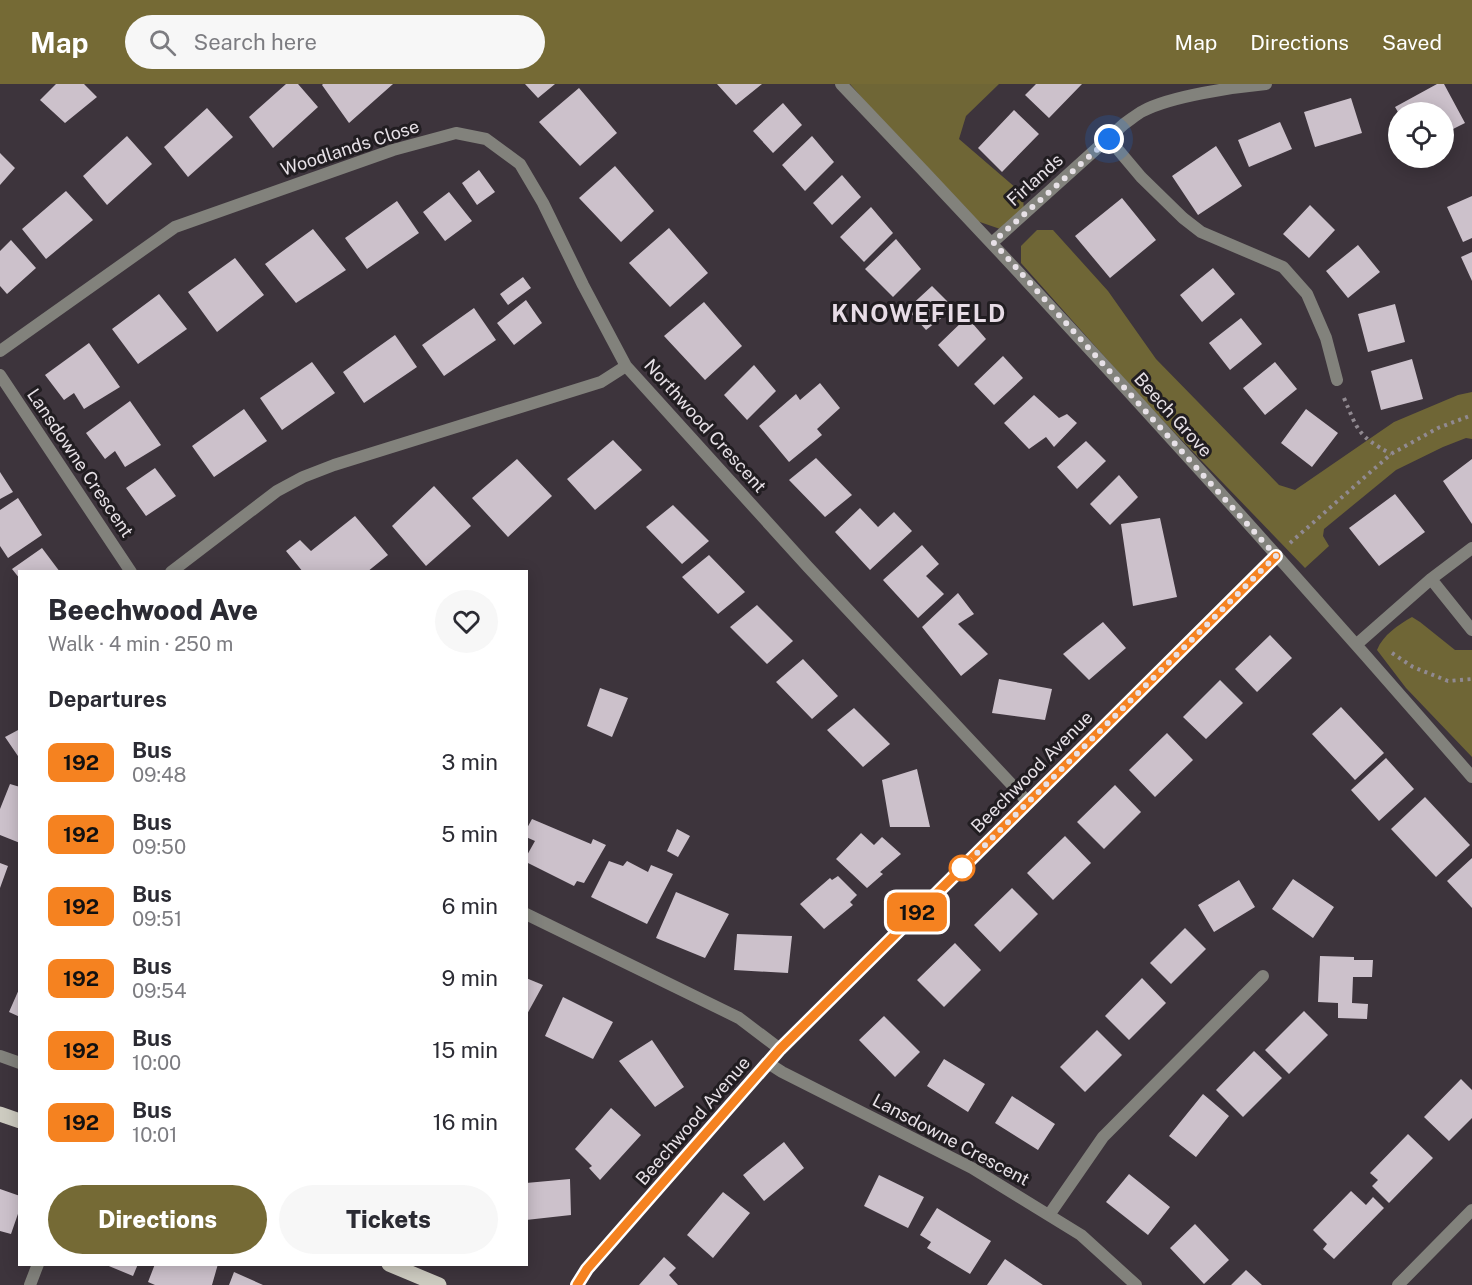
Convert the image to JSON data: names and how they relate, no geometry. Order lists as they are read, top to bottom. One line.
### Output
{"streets":{"street":["Woodlands Close","Firlands","Beech Grove","Northwood Crescent","Lansdowne Crescent","Beechwood Avenue"]},"crossings":[["Woodlands Close","Northwood Crescent"],["Firlands","Beech Grove"],["Beech Grove","Beechwood Avenue"],["Northwood Crescent","Beechwood Avenue"],["Lansdowne Crescent","Beechwood Avenue"]],"districts":["KNOWEFIELD"],"lines":["bus line 192"],"page":{"header":"Map","search":"Search here","nav":["Map","Directions","Saved"],"on_map":"192","heading":[["Beechwood Ave","Walk · 4 min · 250 m"],"Departures"],"list":[{"mark":"192","name":"Bus","note":"09:48","value":"3 min"},{"mark":"192","name":"Bus","note":"09:50","value":"5 min"},{"mark":"192","name":"Bus","note":"09:51","value":"6 min"},{"mark":"192","name":"Bus","note":"09:54","value":"9 min"},{"mark":"192","name":"Bus","note":"10:00","value":"15 min"},{"mark":"192","name":"Bus","note":"10:01","value":"16 min"}],"buttons":["Directions","Tickets"]}}
